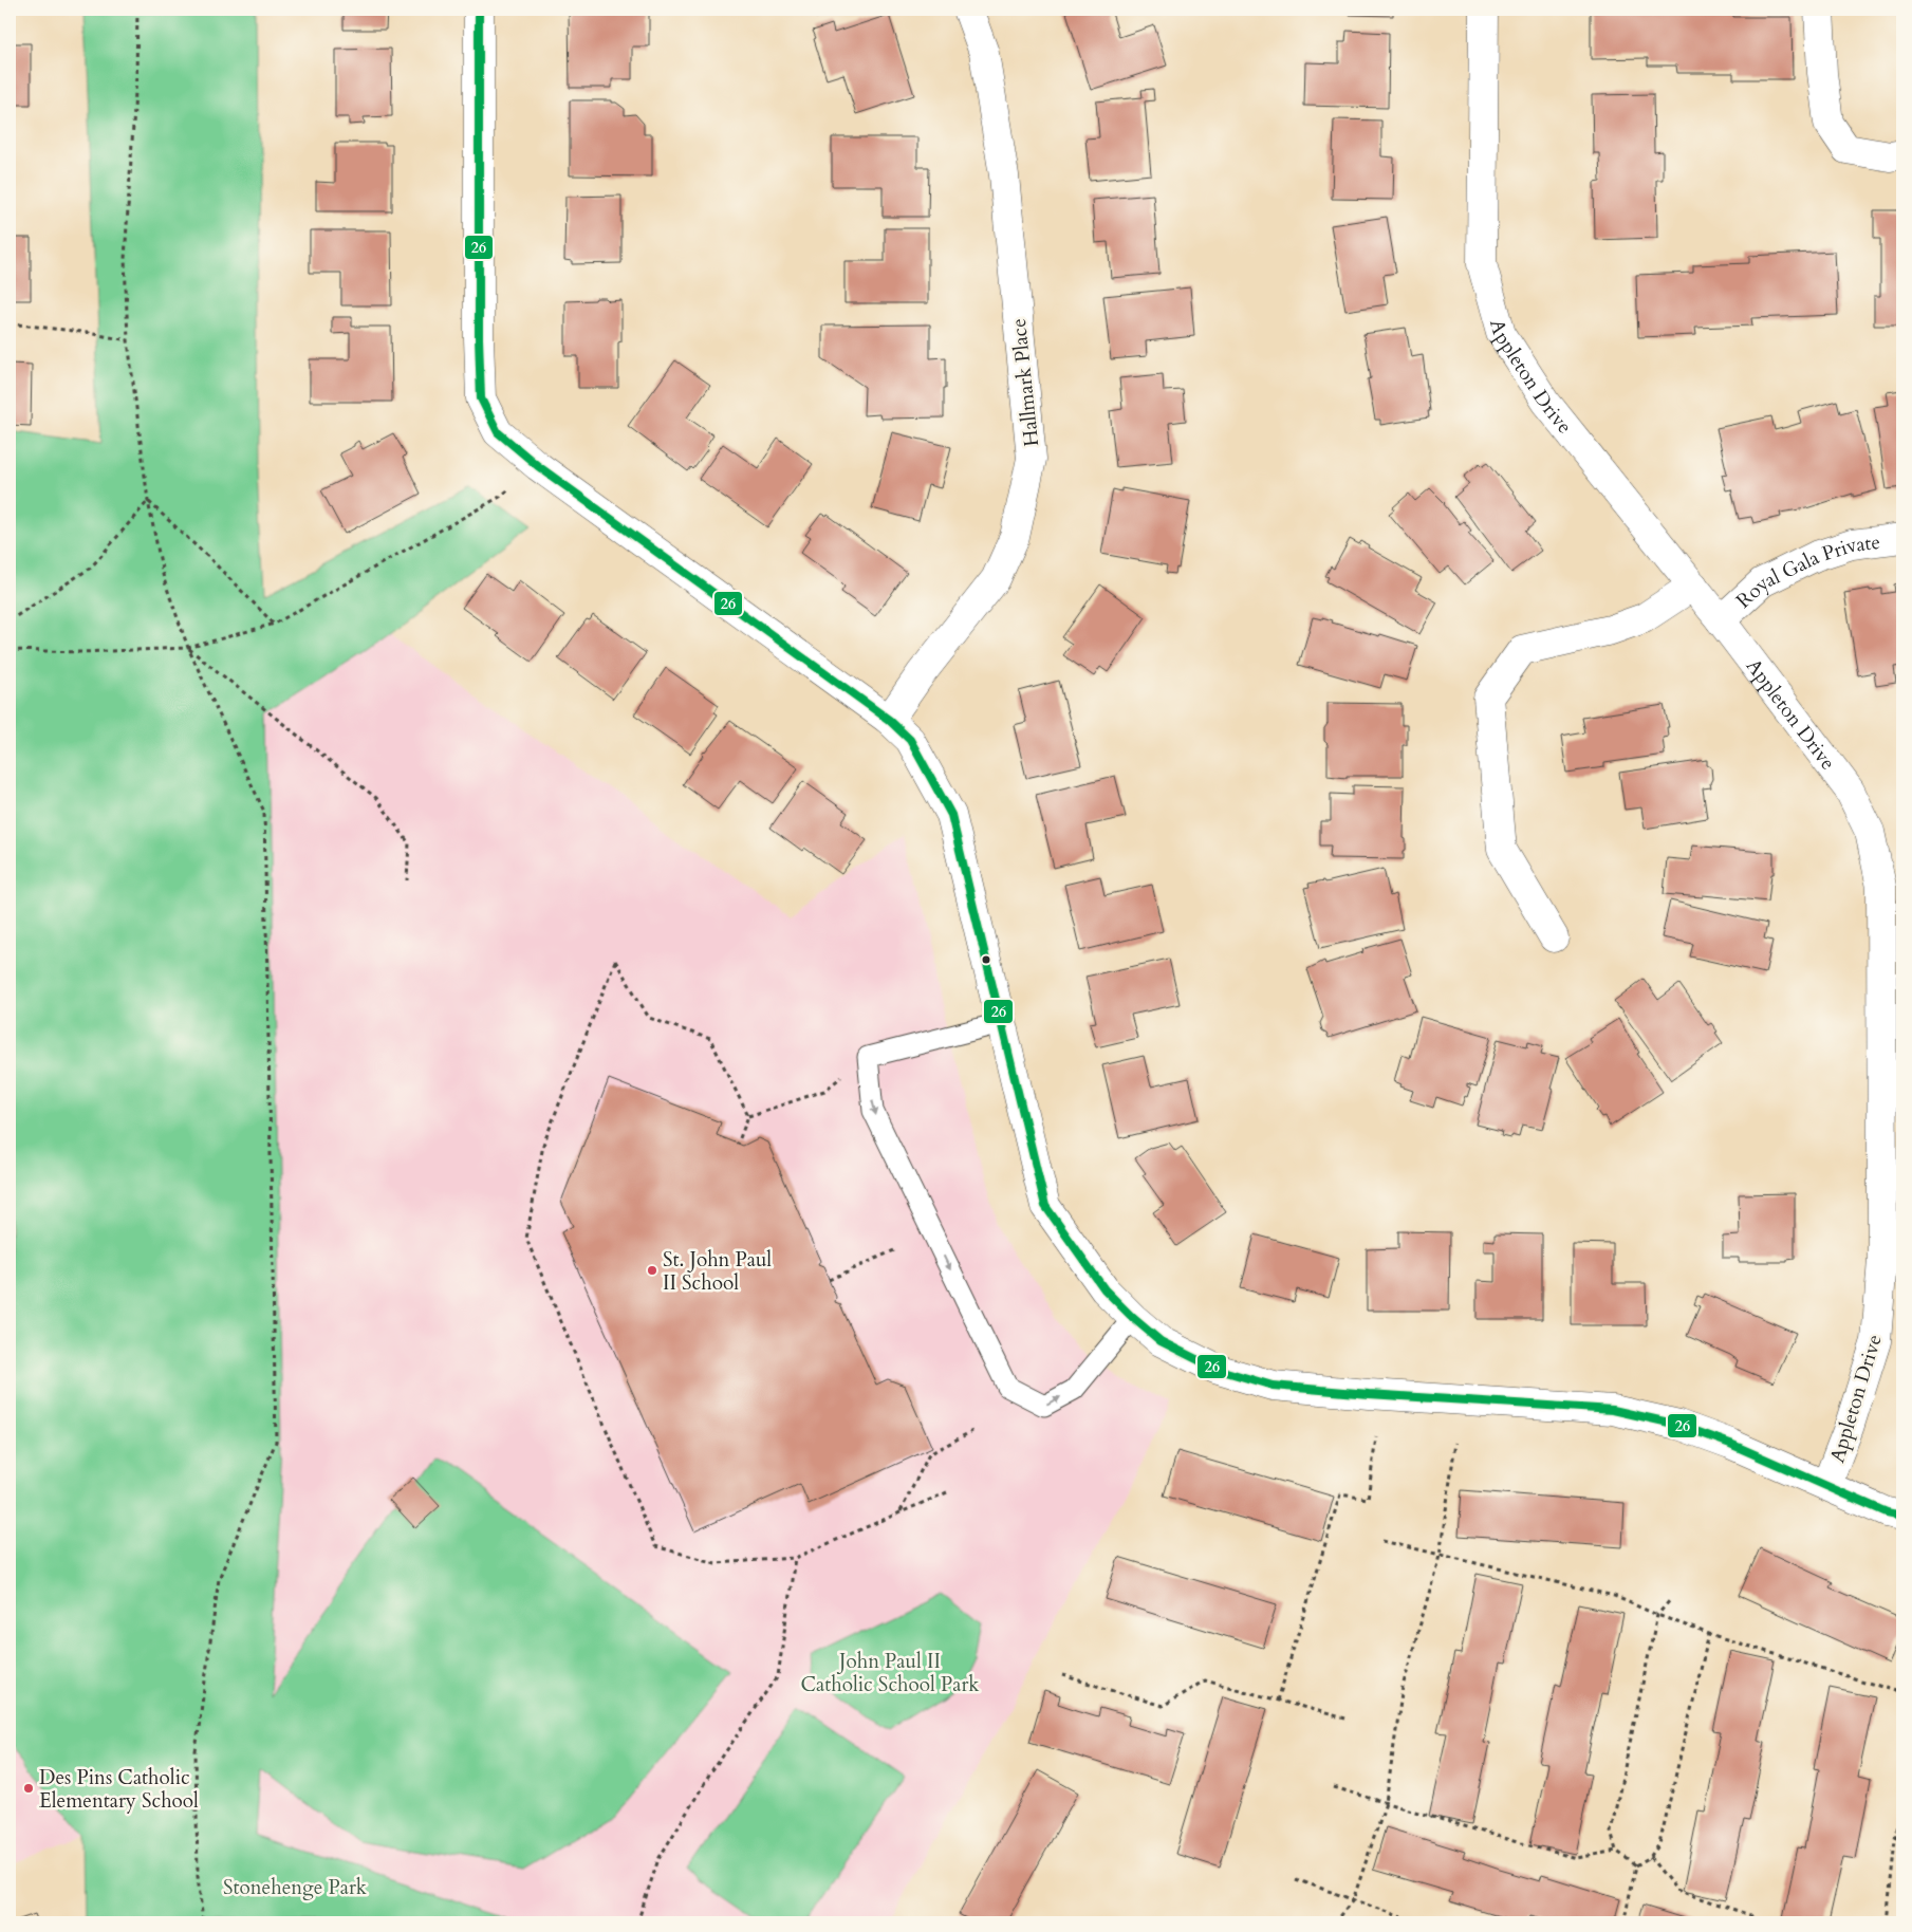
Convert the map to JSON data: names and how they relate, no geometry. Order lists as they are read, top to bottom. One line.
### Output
{"streets":{"street":["Appleton Drive","Hallmark Place","Royal Gala Private"]},"crossings":[["Appleton Drive","Royal Gala Private"]],"parks":["John Paul II Catholic School Park","Stonehenge Park"],"places":["St. John Paul II School","Des Pins Catholic Elementary School"],"lines":["transit line 26"]}
